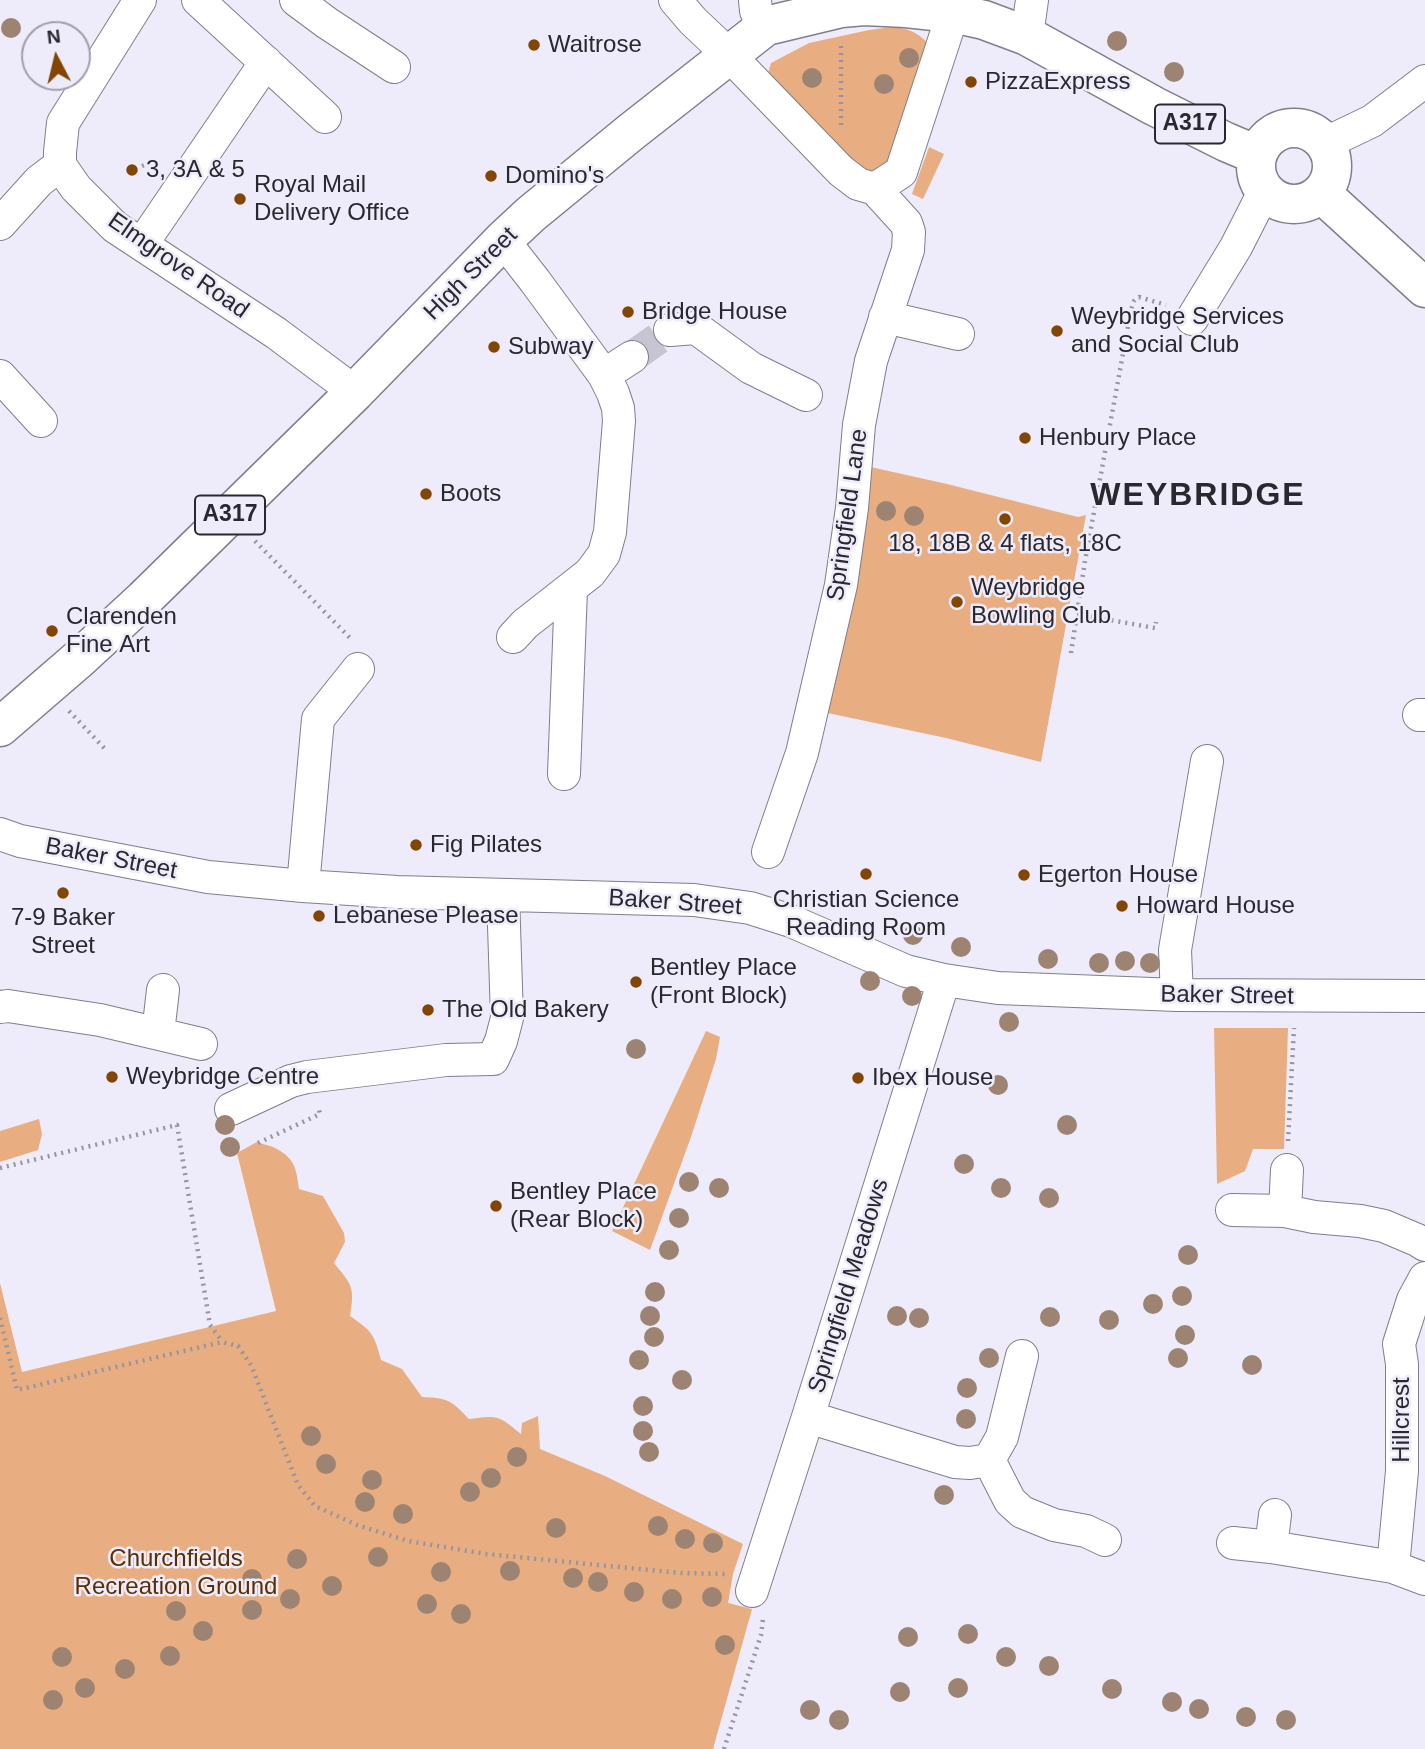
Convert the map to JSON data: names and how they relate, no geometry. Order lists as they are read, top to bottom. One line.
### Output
{"streets":{"main road":["A317","High Street"],"street":["Elmgrove Road","Springfield Lane","Baker Street","Springfield Meadows","Hillcrest"]},"crossings":[["A317","High Street"],["Elmgrove Road","High Street"],["Baker Street","Springfield Meadows"]],"districts":["WEYBRIDGE"],"parks":["Churchfields Recreation Ground"],"places":["Waitrose","PizzaExpress","3, 3A & 5","Domino's","Royal Mail Delivery Office","Bridge House","Weybridge Services and Social Club","Subway","Henbury Place","Boots","18, 18B & 4 flats, 18C","Weybridge Bowling Club","Clarenden Fine Art","Fig Pilates","Christian Science Reading Room","Egerton House","7-9 Baker Street","Howard House","Lebanese Please","Bentley Place (Front Block)","The Old Bakery","Weybridge Centre","Ibex House","Bentley Place (Rear Block)"],"north":"top"}
